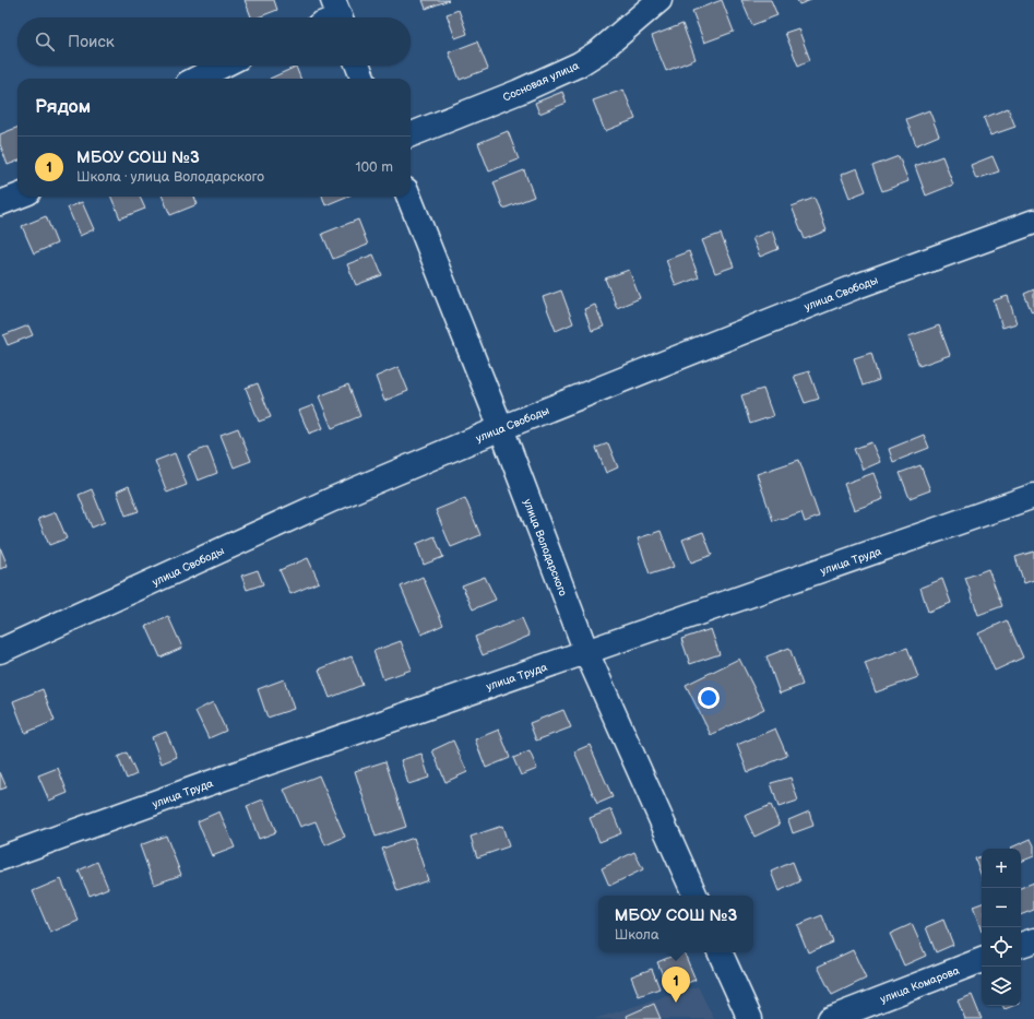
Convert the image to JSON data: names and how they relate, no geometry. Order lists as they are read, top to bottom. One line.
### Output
{"streets":{"street":["Сосновая улица","улица Свободы","улица Володарского","улица Труда","улица Комарова"]},"crossings":[["улица Свободы","улица Володарского"],["улица Володарского","улица Труда"]],"page":{"search":"Поиск","heading":"Рядом","list":[{"mark":"1","name":"МБОУ СОШ №3","note":"Школа · улица Володарского","value":"100 m"}],"map_buttons":["+","−"],"popup":["МБОУ СОШ №3","Школа"],"pins":"1"}}
